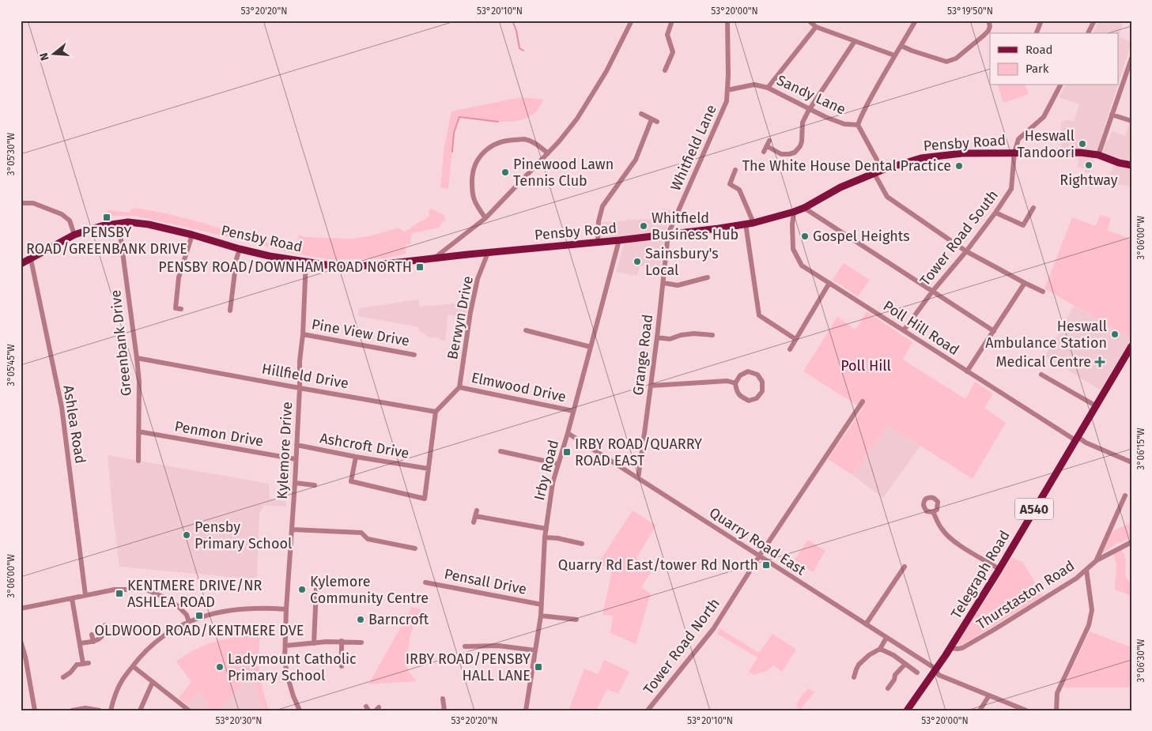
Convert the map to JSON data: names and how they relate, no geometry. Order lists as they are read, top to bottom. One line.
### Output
{"streets":{"main road":["Pensby Road","A540","Telegraph Road"],"street":["Sandy Lane","Whitfield Lane","Tower Road South","Berwyn Drive","Poll Hill Road","Pine View Drive","Greenbank Drive","Grange Road","Hillfield Drive","Elmwood Drive","Ashlea Road","Penmon Drive","Ashcroft Drive","Kylemore Drive","Irby Road","Quarry Road East","Pensall Drive","Thurstaston Road","Tower Road North"]},"crossings":[["Sandy Lane","Pensby Road"],["Sandy Lane","Whitfield Lane"],["Pensby Road","Whitfield Lane"],["Pensby Road","Tower Road South"],["Pensby Road","Berwyn Drive"],["Pensby Road","Poll Hill Road"],["Pensby Road","Greenbank Drive"],["Pensby Road","Grange Road"],["Pensby Road","Ashlea Road"],["Pensby Road","Kylemore Drive"],["Pensby Road","Irby Road"],["Whitfield Lane","Grange Road"],["Tower Road South","Poll Hill Road"],["Berwyn Drive","Elmwood Drive"],["Poll Hill Road","Telegraph Road"],["Pine View Drive","Kylemore Drive"],["Greenbank Drive","Hillfield Drive"],["Greenbank Drive","Penmon Drive"],["Grange Road","Quarry Road East"],["Hillfield Drive","Kylemore Drive"],["Elmwood Drive","Irby Road"],["Penmon Drive","Kylemore Drive"],["Ashcroft Drive","Kylemore Drive"],["Irby Road","Quarry Road East"],["Irby Road","Pensall Drive"],["Quarry Road East","Telegraph Road"],["Quarry Road East","Tower Road North"],["Telegraph Road","Thurstaston Road"]],"parks":["Poll Hill"],"places":{"other":["Heswall Tandoori","Rightway","The White House Dental Practice","Pinewood Lawn Tennis Club","Whitfield Business Hub","Gospel Heights","Sainsbury's Local","Heswall Ambulance Station","Pensby Primary School","Kylemore Community Centre","Barncroft","Ladymount Catholic Primary School"],"transit":["PENSBY ROAD/GREENBANK DRIVE","PENSBY ROAD/DOWNHAM ROAD NORTH","IRBY ROAD/QUARRY ROAD EAST","Quarry Rd East/tower Rd North","KENTMERE DRIVE/NR ASHLEA ROAD","OLDWOOD ROAD/KENTMERE DVE","IRBY ROAD/PENSBY HALL LANE"],"health":["Medical Centre"]},"legend":["Road","Park"],"north":"left","coordinates":["53°20'20\"N","53°20'10\"N","53°20'00\"N","53°19'50\"N","3°05'30\"W","3°06'00\"W","3°05'45\"W","3°06'15\"W","3°06'30\"W","53°20'30\"N"]}
